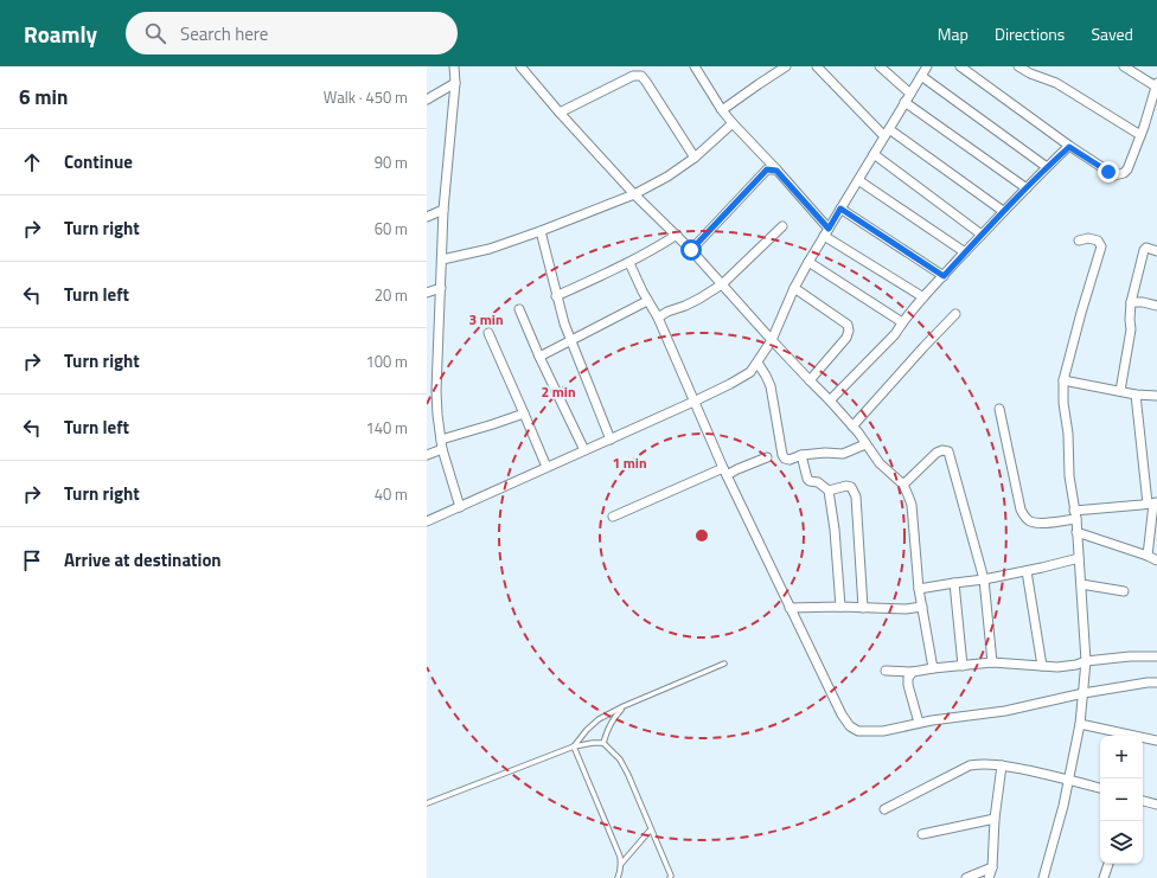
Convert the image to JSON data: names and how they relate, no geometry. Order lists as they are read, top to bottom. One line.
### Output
{"page":{"header":"Roamly","search":"Search here","nav":["Map","Directions","Saved"],"heading":["6 min","Walk · 450 m"],"list":[["Continue","90 m"],["Turn right","60 m"],["Turn left","20 m"],["Turn right","100 m"],["Turn left","140 m"],["Turn right","40 m"],"Arrive at destination"],"map_buttons":["+","−"]},"rings":["3 min","2 min","1 min"]}
